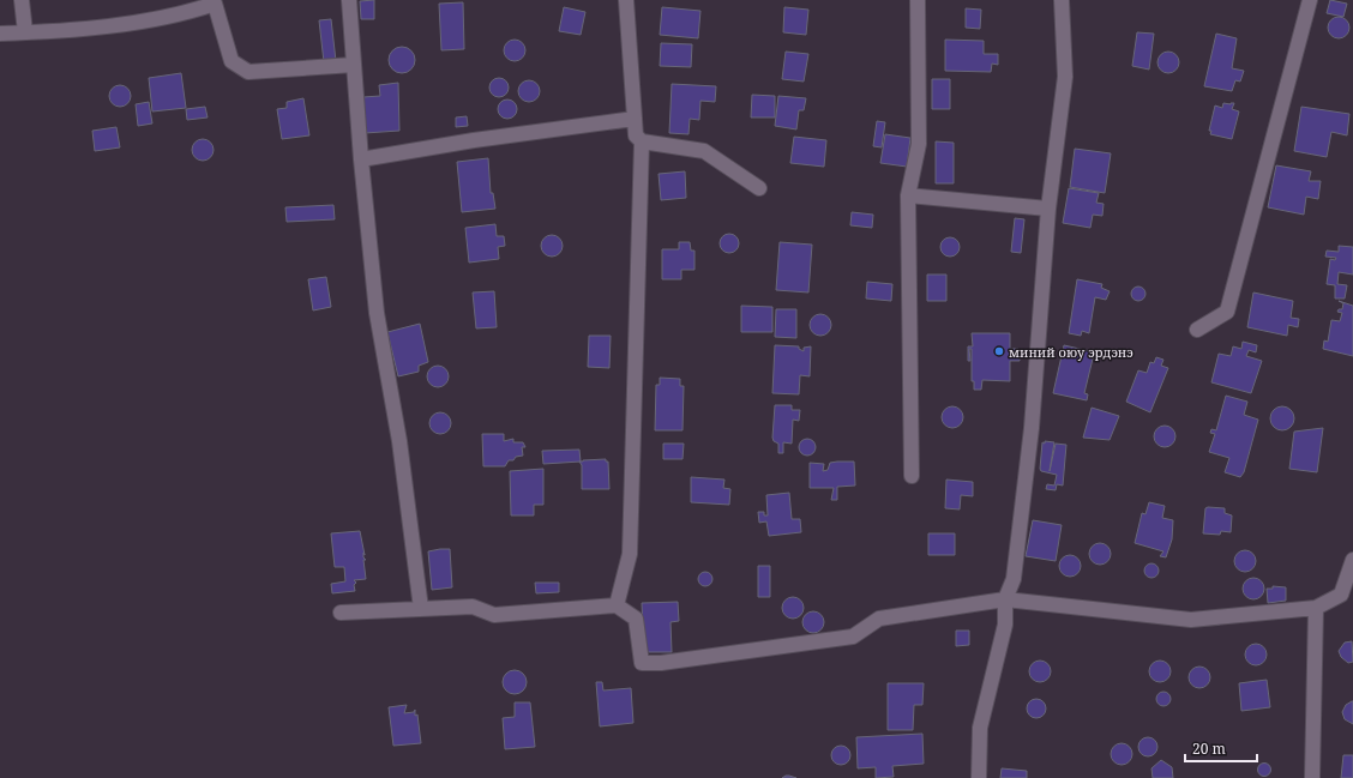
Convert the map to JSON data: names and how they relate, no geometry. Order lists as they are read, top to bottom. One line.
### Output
{"places":["миний оюу эрдэнэ"],"scale_bar":"20 m"}
